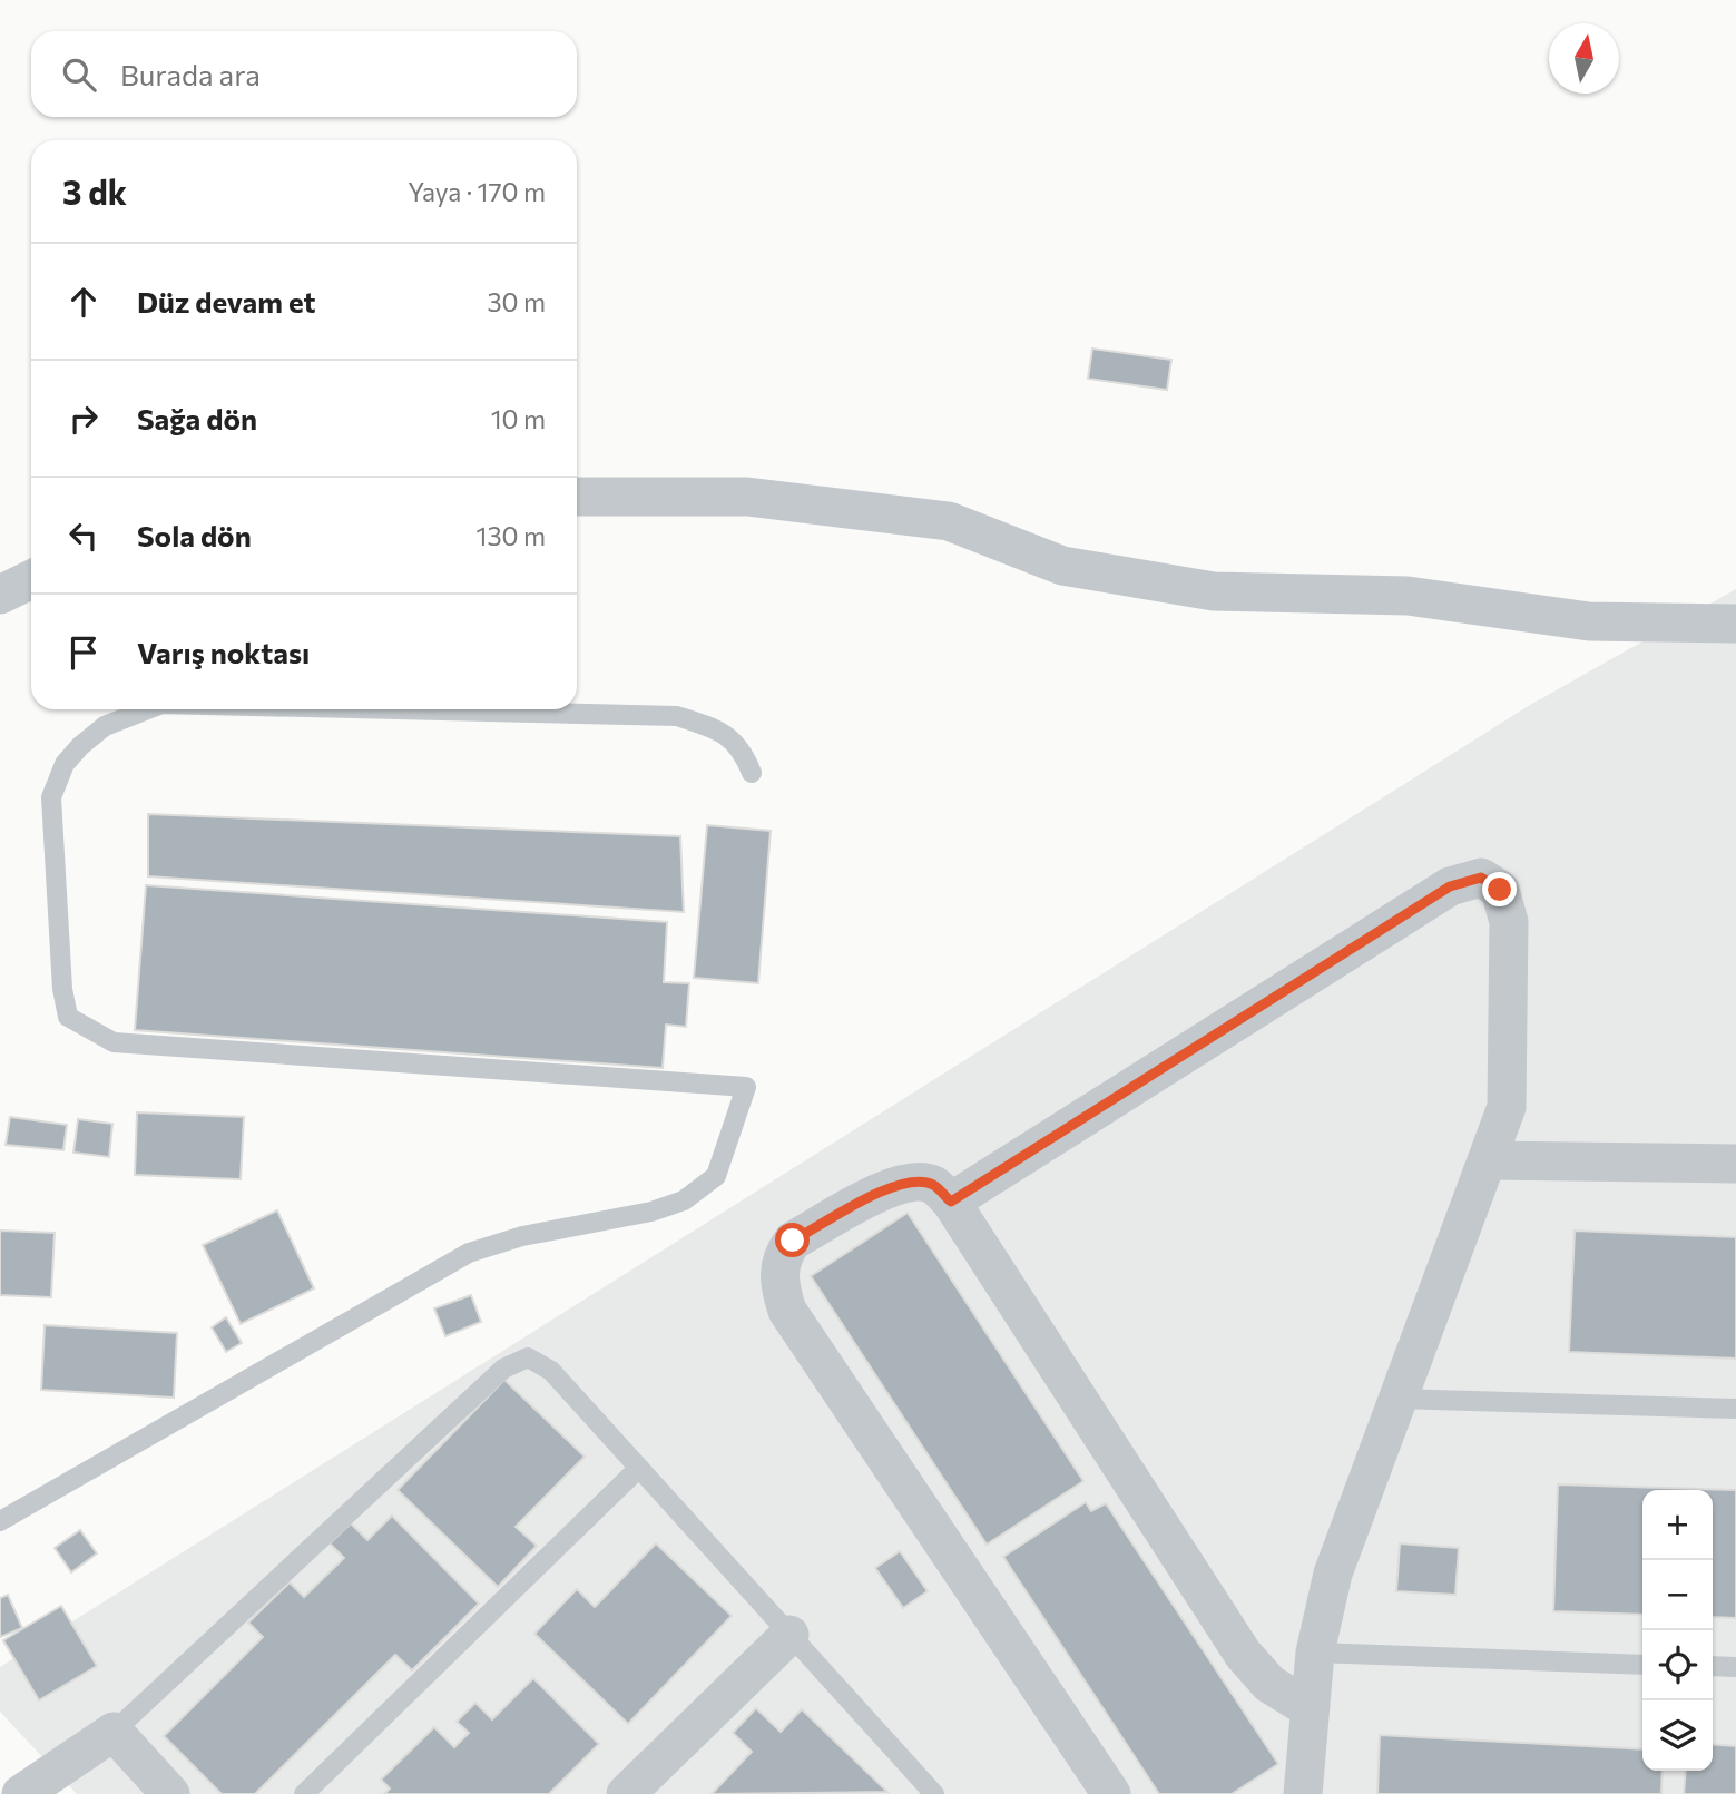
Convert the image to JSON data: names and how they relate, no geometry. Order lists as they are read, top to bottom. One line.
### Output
{"north":"top","page":{"search":"Burada ara","heading":["3 dk","Yaya · 170 m"],"list":[["Düz devam et","30 m"],["Sağa dön","10 m"],["Sola dön","130 m"],"Varış noktası"],"map_buttons":["+","−"]}}
